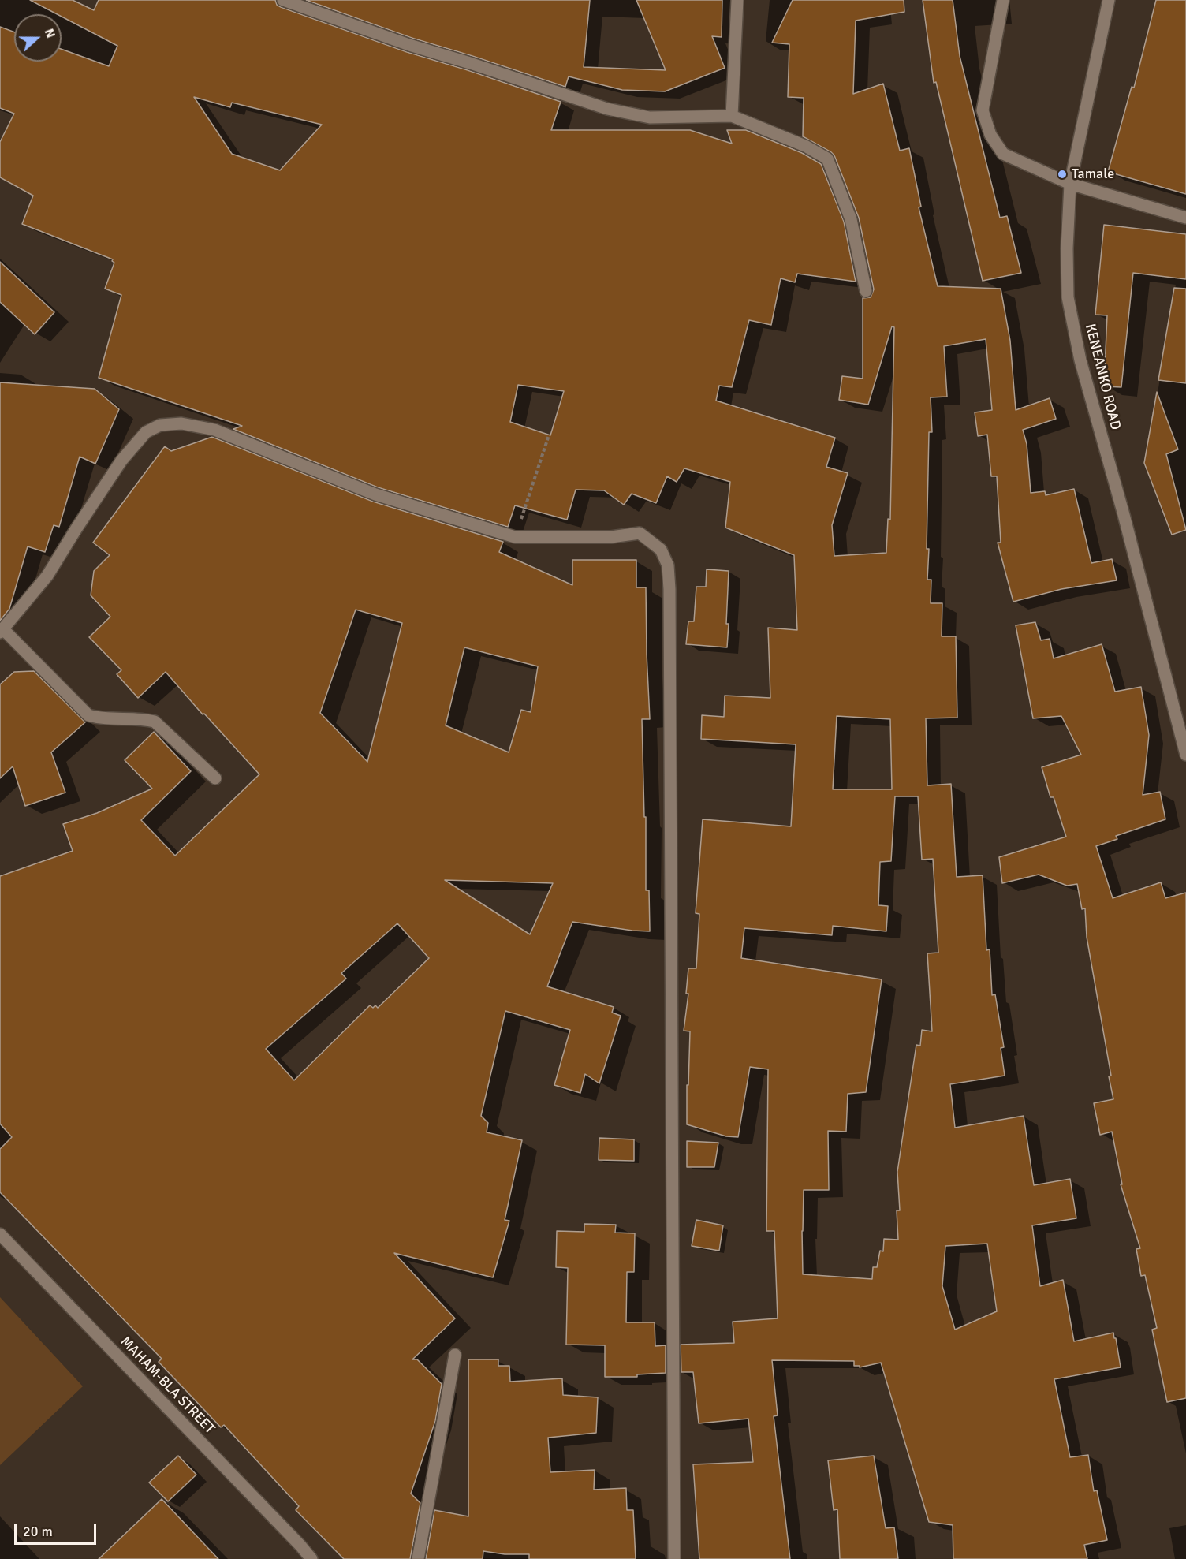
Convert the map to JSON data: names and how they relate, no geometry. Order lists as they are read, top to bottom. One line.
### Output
{"streets":{"street":["KENEANKO ROAD","MAHAM-BLA STREET"]},"places":["Tamale"],"scale_bar":"20 m","north":"right"}
